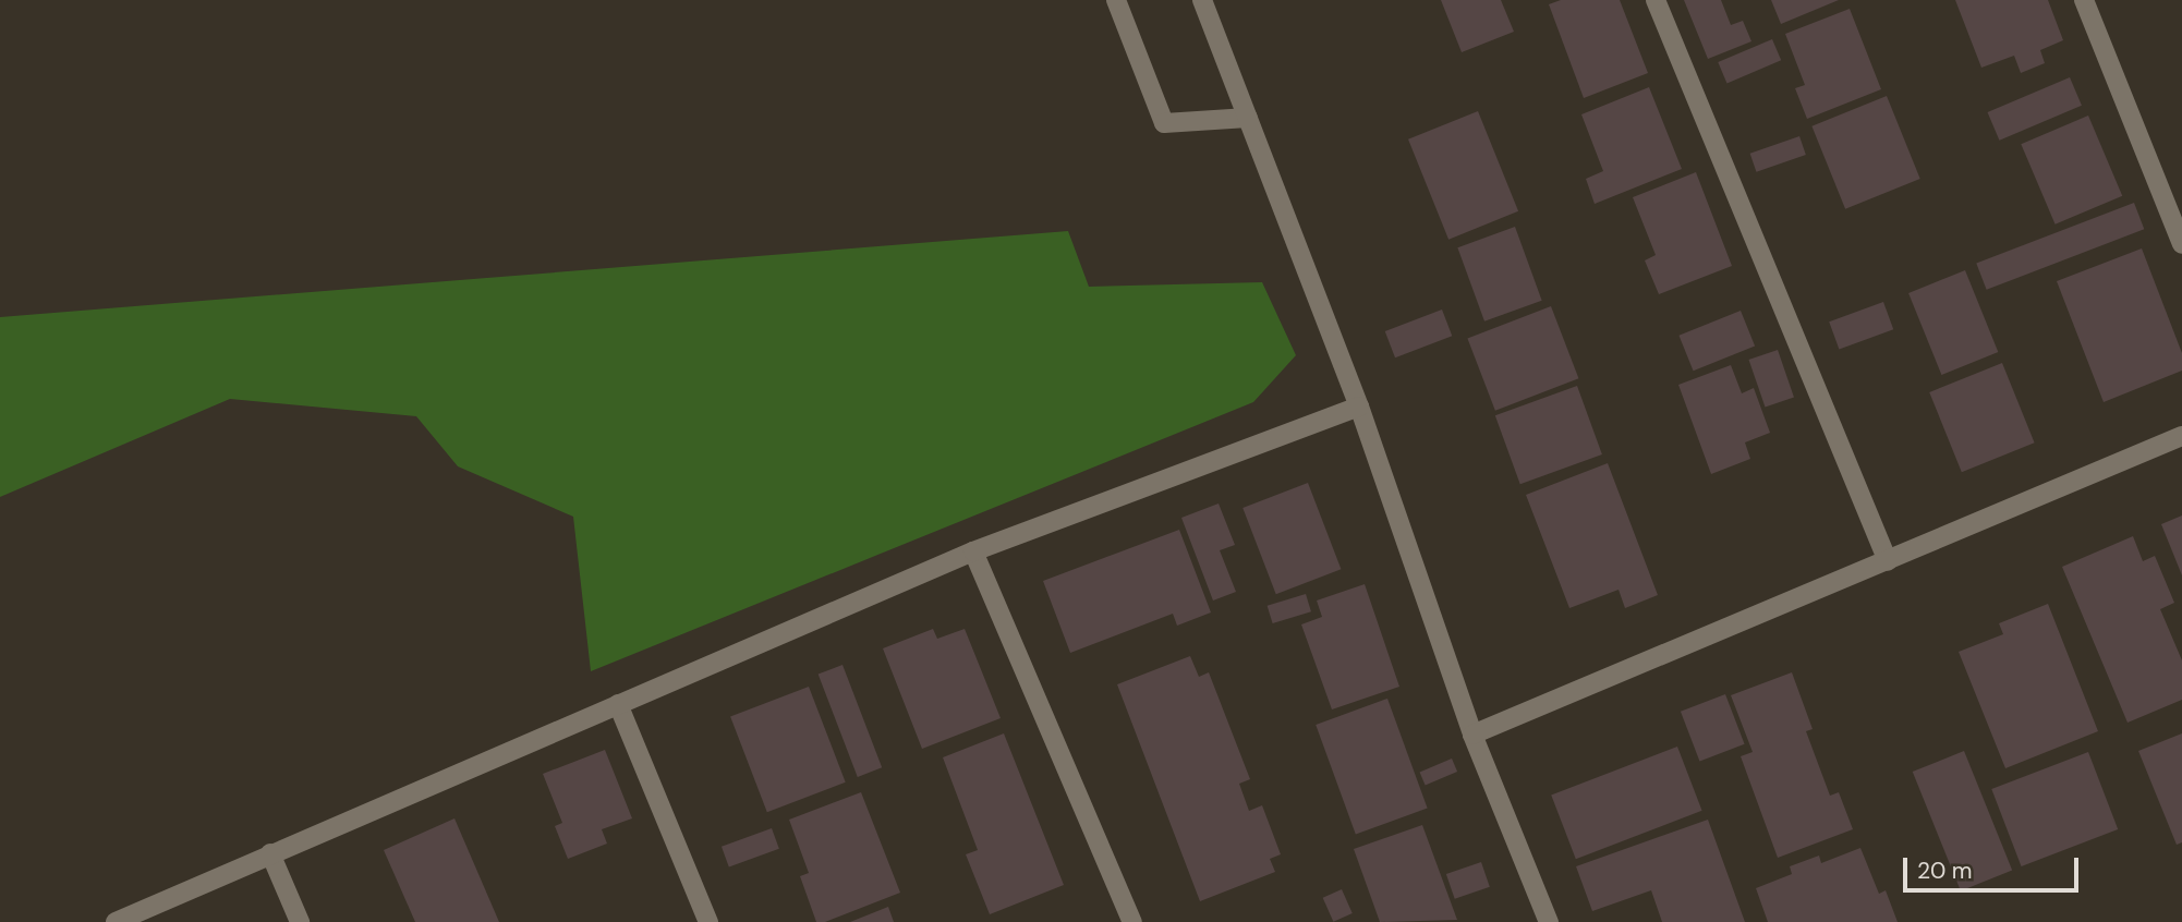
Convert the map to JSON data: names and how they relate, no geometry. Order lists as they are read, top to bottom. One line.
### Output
{"scale_bar":"20 m"}
